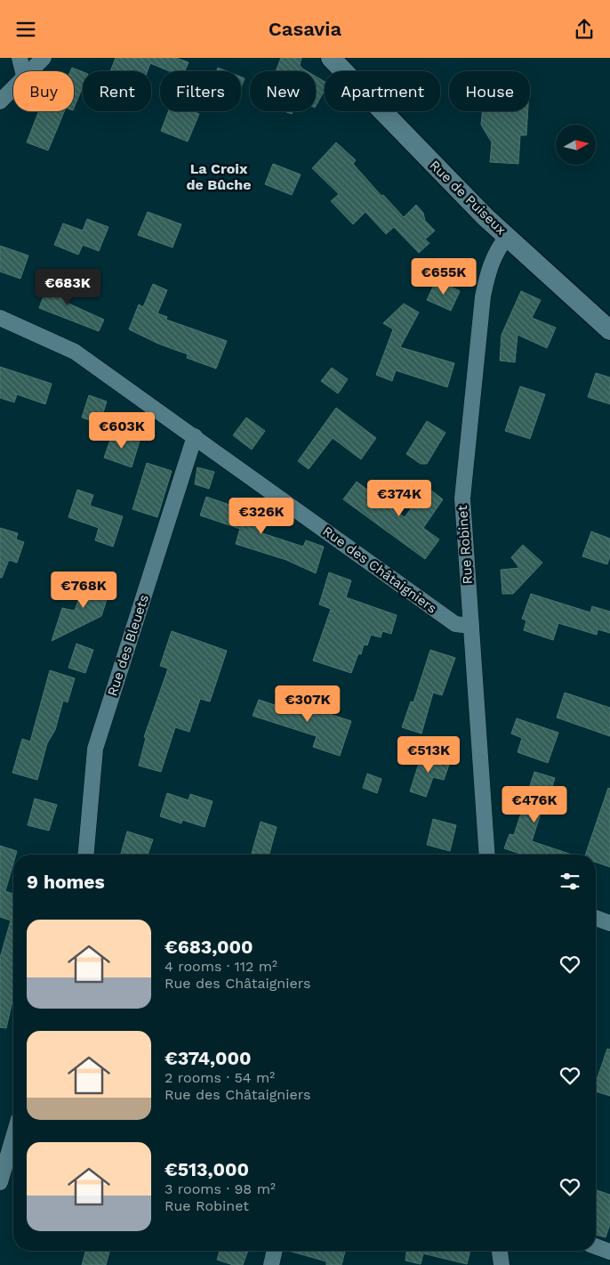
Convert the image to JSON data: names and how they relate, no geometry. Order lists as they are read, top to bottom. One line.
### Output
{"streets":{"street":["Rue de Puiseux","Rue Robinet","Rue des Châtaigniers","Rue des Bleuets"]},"crossings":[["Rue de Puiseux","Rue Robinet"],["Rue Robinet","Rue des Châtaigniers"],["Rue des Châtaigniers","Rue des Bleuets"]],"districts":["La Croix de Bûche"],"north":"right","page":{"header":"Casavia","chip":["Buy","Rent","Filters","New","Apartment","House"],"price":["€655K","€683K","€603K","€374K","€326K","€768K","€307K","€513K","€476K"],"heading":"9 homes","list":[{"name":"€683,000","note":"4 rooms · 112 m² · Rue des Châtaigniers"},{"name":"€374,000","note":"2 rooms · 54 m² · Rue des Châtaigniers"},{"name":"€513,000","note":"3 rooms · 98 m² · Rue Robinet"}]}}
